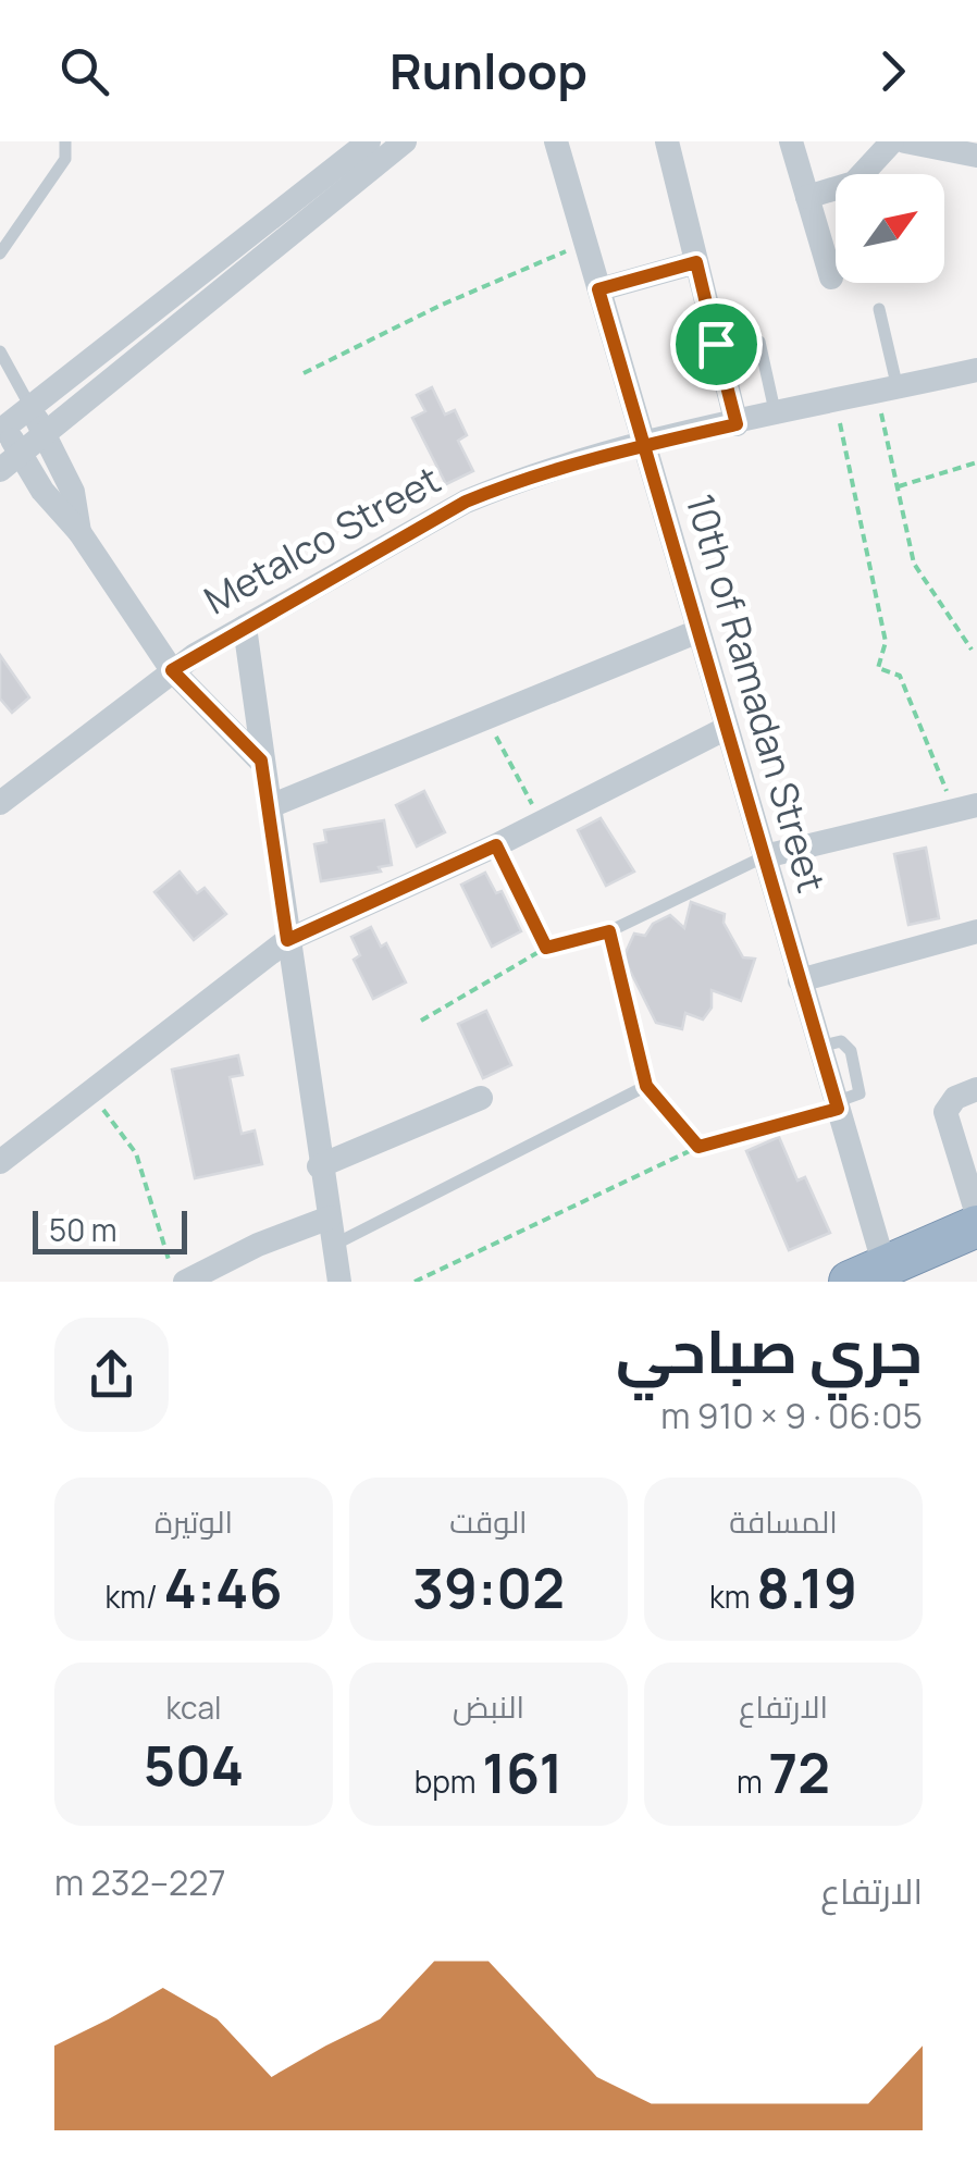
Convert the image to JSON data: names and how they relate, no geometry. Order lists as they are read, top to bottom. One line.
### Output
{"streets":{"street":["Metalco Street","10th of Ramadan Street"]},"crossings":[["Metalco Street","10th of Ramadan Street"]],"scale_bar":"50 m","north":"top right","page":{"header":"Runloop","scale":"50 m","heading":["جري صباحي","06:05 · 9 × 910 m"],"stats":[["المسافة","8.19 km"],["الوقت","39:02"],["الوتيرة","4:46 /km"],["الارتفاع","72 m"],["النبض","161 bpm"],["kcal","504"]],"chart":["الارتفاع","227–232 m"]}}
